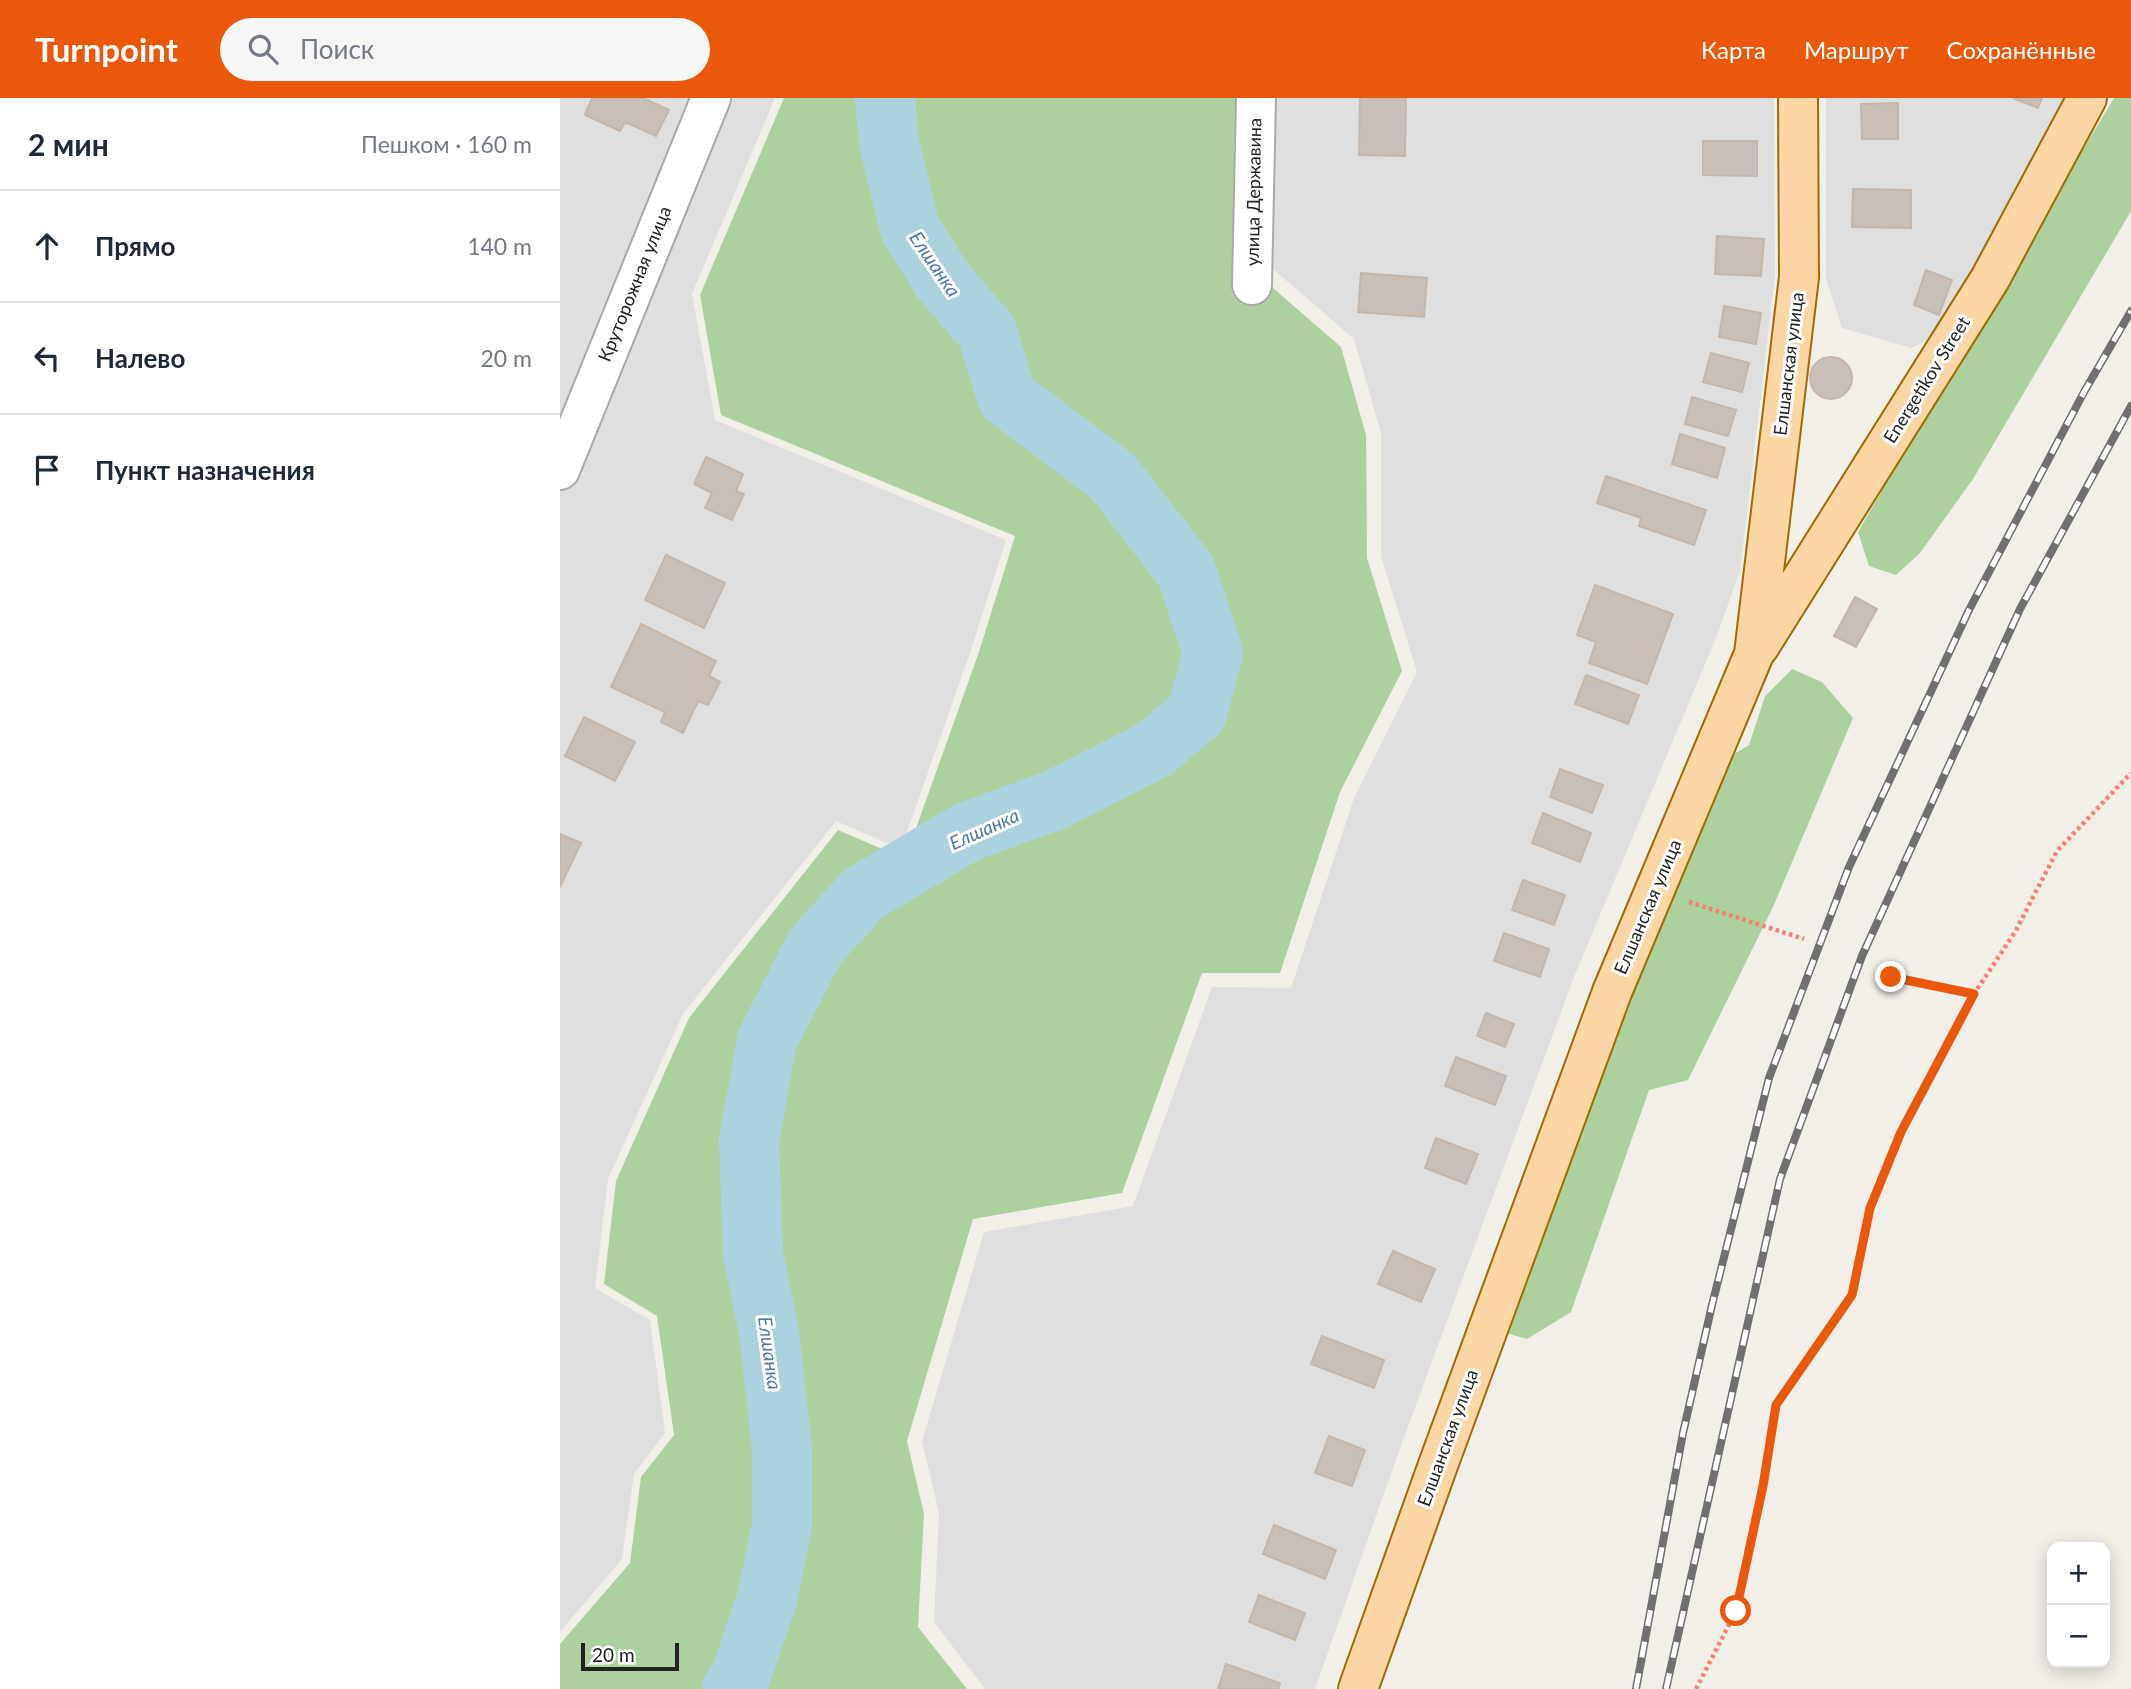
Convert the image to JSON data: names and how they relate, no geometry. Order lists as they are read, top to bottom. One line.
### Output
{"streets":{"main road":["Елшанская улица","Energetikov Street"],"street":["улица Державина","Круторожная улица"]},"crossings":[["Елшанская улица","Energetikov Street"]],"water":["Елшанка"],"scale_bar":"20 m","page":{"header":"Turnpoint","search":"Поиск","nav":["Карта","Маршрут","Сохранённые"],"heading":["2 мин","Пешком · 160 m"],"list":[["Прямо","140 m"],["Налево","20 m"],"Пункт назначения"],"map_buttons":["+","−"],"scale":"20 m"}}
